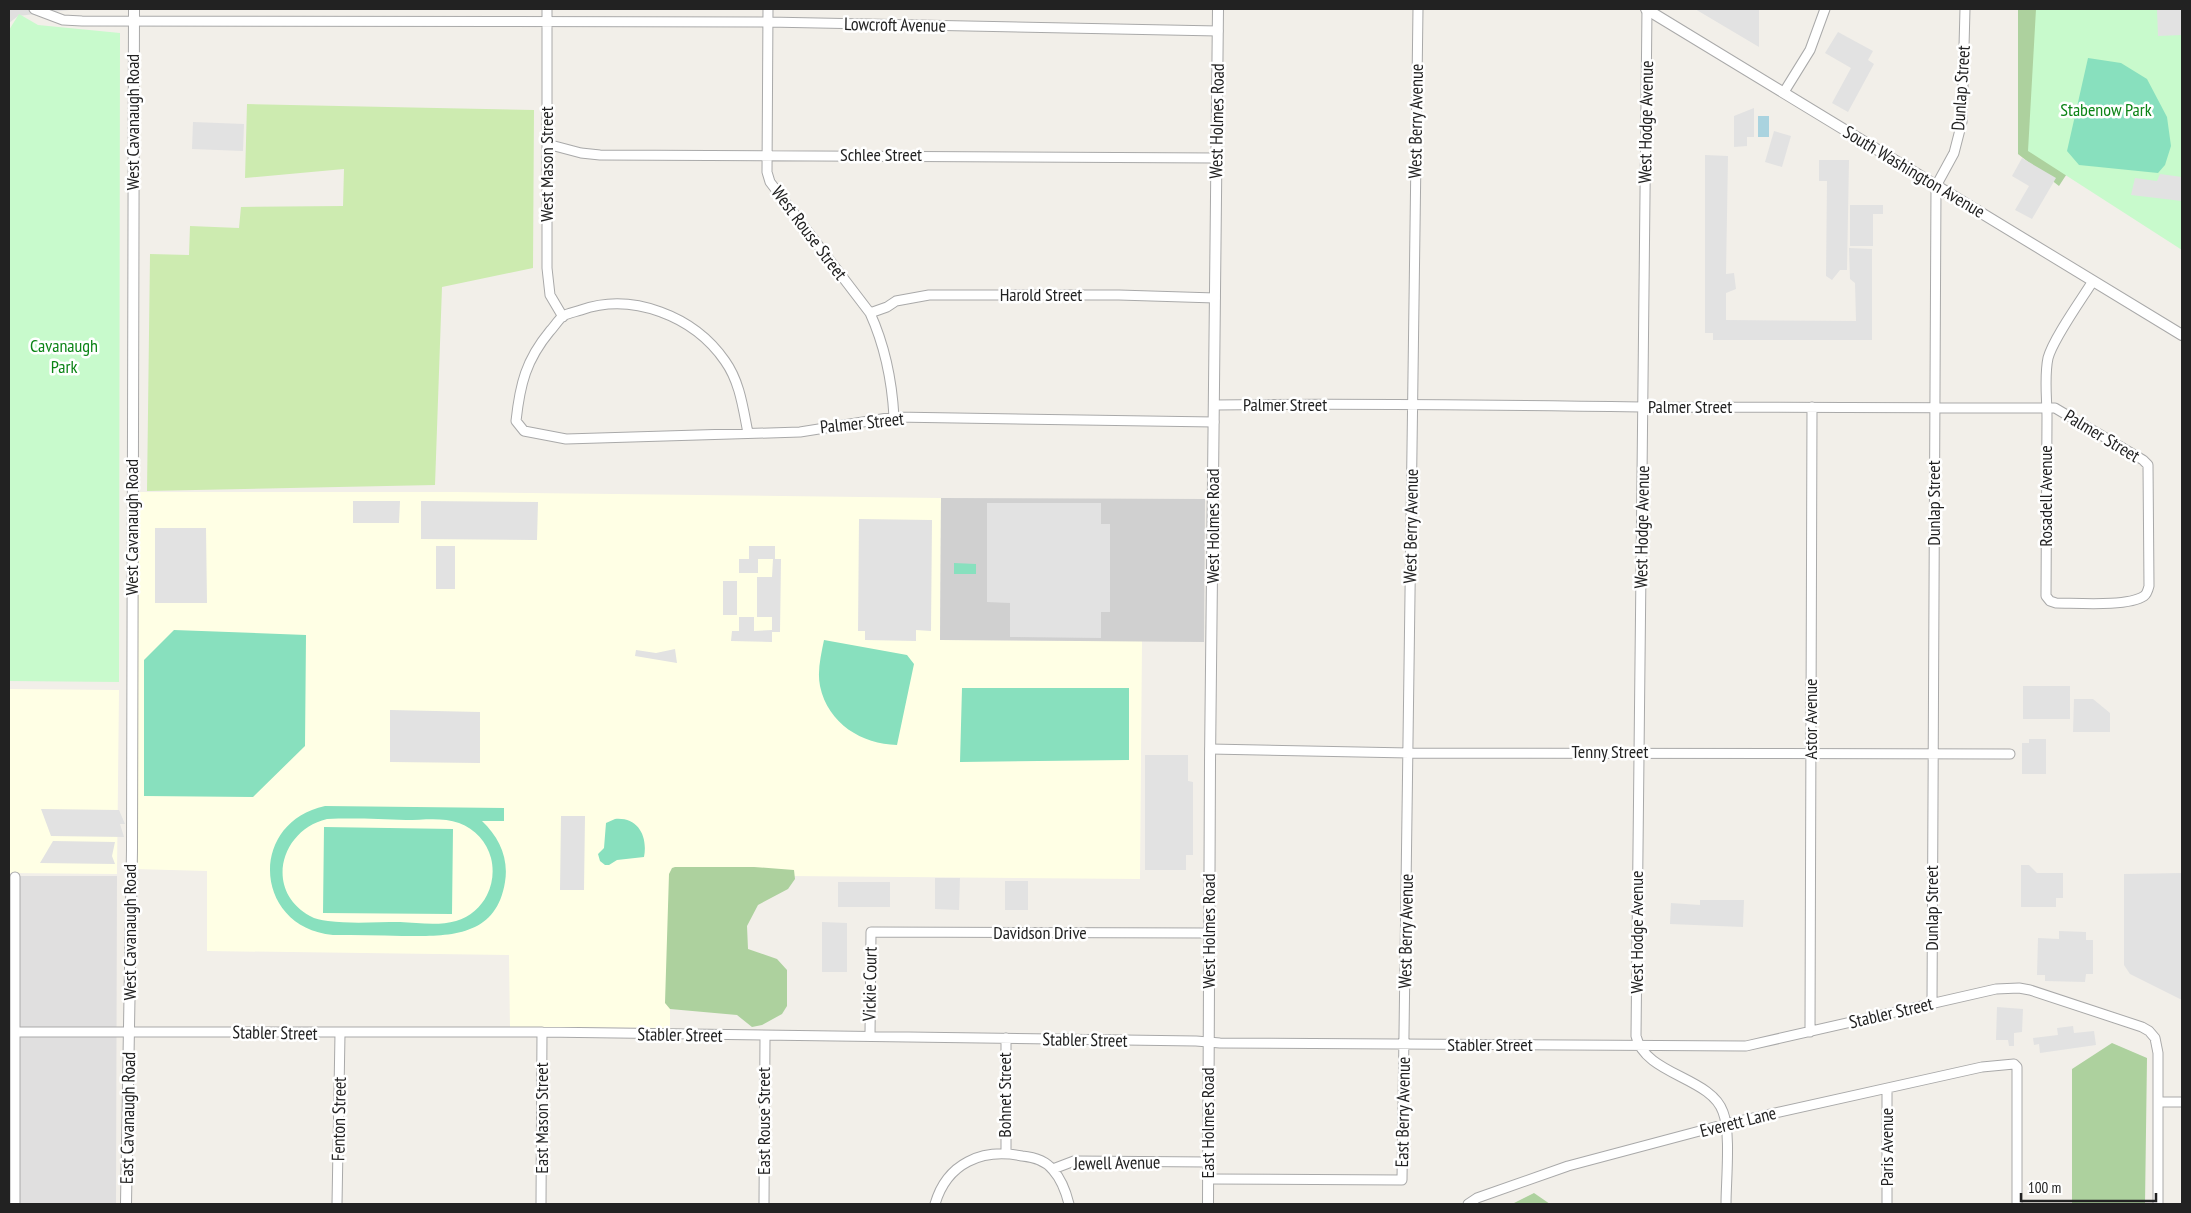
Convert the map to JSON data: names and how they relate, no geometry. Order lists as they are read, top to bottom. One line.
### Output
{"streets":{"street":["Lowcroft Avenue","Dunlap Street","West Holmes Road","West Berry Avenue","West Cavanaugh Road","West Hodge Avenue","Schlee Street","West Mason Street","South Washington Avenue","West Rouse Street","Harold Street","Palmer Street","Rosadell Avenue","Astor Avenue","Tenny Street","Davidson Drive","Vickie Court","Stabler Street","Bohnet Street","East Berry Avenue","East Cavanaugh Road","East Mason Street","Fenton Street","East Rouse Street","Everett Lane","East Holmes Road","Paris Avenue","Jewell Avenue"]},"crossings":[["Lowcroft Avenue","West Holmes Road"],["Lowcroft Avenue","West Cavanaugh Road"],["Lowcroft Avenue","West Mason Street"],["Lowcroft Avenue","West Rouse Street"],["Dunlap Street","South Washington Avenue"],["Dunlap Street","Palmer Street"],["Dunlap Street","Tenny Street"],["Dunlap Street","Stabler Street"],["West Holmes Road","Schlee Street"],["West Holmes Road","Harold Street"],["West Holmes Road","Palmer Street"],["West Holmes Road","Tenny Street"],["West Holmes Road","Davidson Drive"],["West Holmes Road","Stabler Street"],["West Holmes Road","East Holmes Road"],["West Berry Avenue","Palmer Street"],["West Berry Avenue","Tenny Street"],["West Berry Avenue","Stabler Street"],["West Berry Avenue","East Berry Avenue"],["West Cavanaugh Road","Stabler Street"],["West Cavanaugh Road","East Cavanaugh Road"],["West Hodge Avenue","South Washington Avenue"],["West Hodge Avenue","Palmer Street"],["West Hodge Avenue","Tenny Street"],["West Hodge Avenue","Stabler Street"],["Schlee Street","West Mason Street"],["Schlee Street","West Rouse Street"],["West Mason Street","Palmer Street"],["South Washington Avenue","Rosadell Avenue"],["West Rouse Street","Harold Street"],["West Rouse Street","Palmer Street"],["Palmer Street","Rosadell Avenue"],["Palmer Street","Astor Avenue"],["Astor Avenue","Tenny Street"],["Astor Avenue","Stabler Street"],["Davidson Drive","Vickie Court"],["Vickie Court","Stabler Street"],["Stabler Street","Bohnet Street"],["Stabler Street","East Berry Avenue"],["Stabler Street","East Cavanaugh Road"],["Stabler Street","East Mason Street"],["Stabler Street","Fenton Street"],["Stabler Street","East Rouse Street"],["Stabler Street","East Holmes Road"],["Bohnet Street","Jewell Avenue"],["East Berry Avenue","East Holmes Road"],["Everett Lane","Paris Avenue"],["East Holmes Road","Jewell Avenue"]],"parks":["Stabenow Park","Cavanaugh Park"],"scale_bar":"100 m"}
